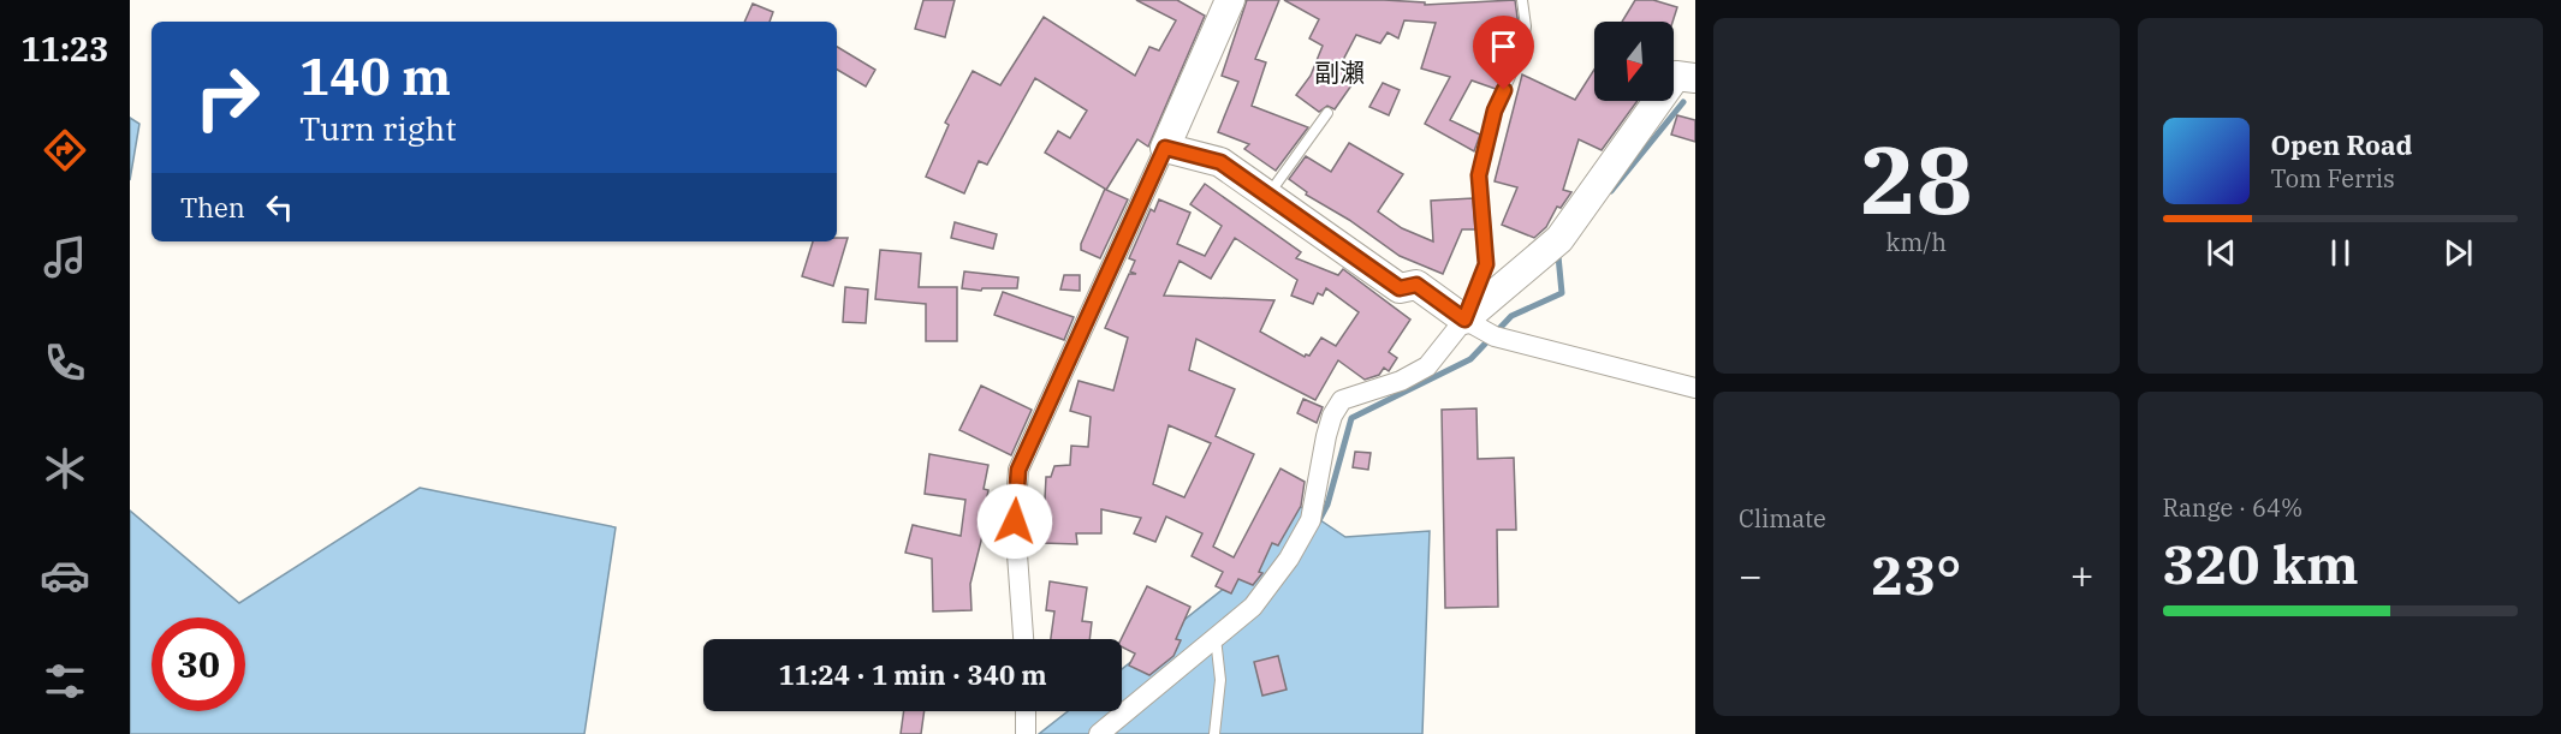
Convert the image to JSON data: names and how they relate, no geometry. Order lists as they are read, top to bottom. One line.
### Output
{"districts":["副瀨"],"north":"bottom","page":{"tabs":"11:23","tile":[["28","km/h"],"Climate",["Range · 64%","320 km"]],"turn":["140 m","Turn right"],"song":["Open Road","Tom Ferris"],"then":"Then","heat":["−","23°","+"],"limit":"30","trip":"11:24 · 1 min · 340 m"}}
